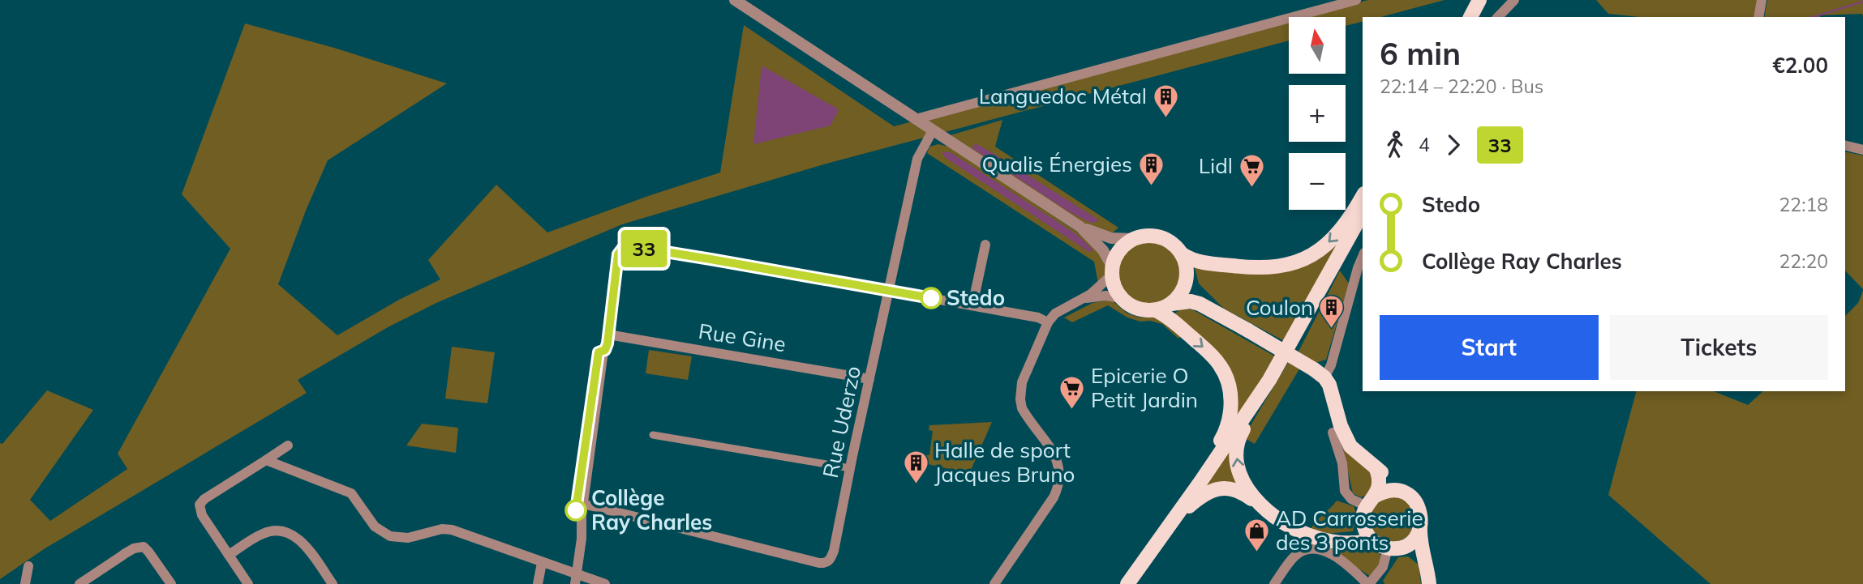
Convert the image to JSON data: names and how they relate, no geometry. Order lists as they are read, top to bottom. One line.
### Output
{"streets":{"street":["Rue Gine","Rue Uderzo"]},"crossings":[["Rue Gine","Rue Uderzo"]],"places":{"building":["Languedoc Métal","Qualis Énergies","Coulon","Halle de sport Jacques Bruno"],"supermarket":["Lidl","Epicerie O Petit Jardin"],"other":["Stedo","Collège Ray Charles"],"shop":["AD Carrosserie des 3 ponts"]},"lines":["bus line 33"],"north":"top","page":{"on_map":"33","map_buttons":["+","−"],"heading":["6 min","22:14 – 22:20 · Bus","€2.00"],"legs":["4","33"],"list":[{"name":"Stedo","value":"22:18"},{"name":"Collège Ray Charles","value":"22:20"}],"buttons":["Start","Tickets"]}}
